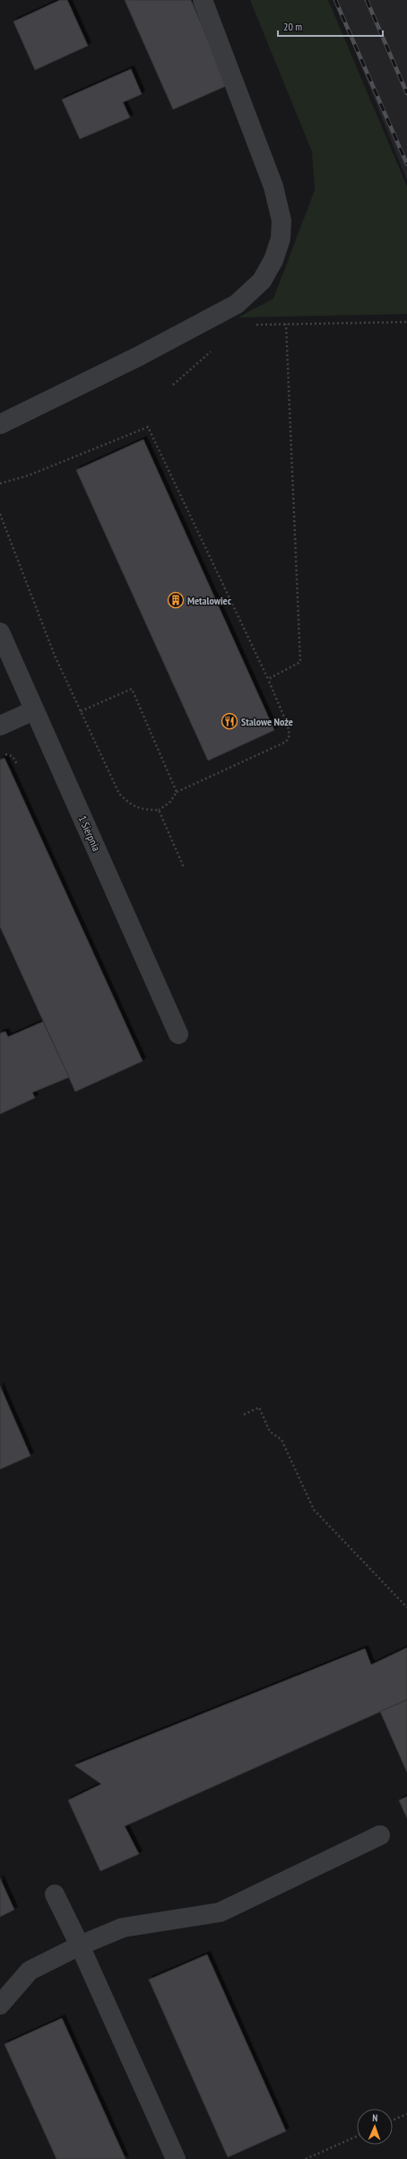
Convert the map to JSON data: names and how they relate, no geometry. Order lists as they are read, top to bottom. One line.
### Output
{"streets":{"street":["1 Sierpnia"]},"places":{"building":["Metalowiec"],"restaurant":["Stalowe Noże"]},"scale_bar":"20 m","north":"top"}
